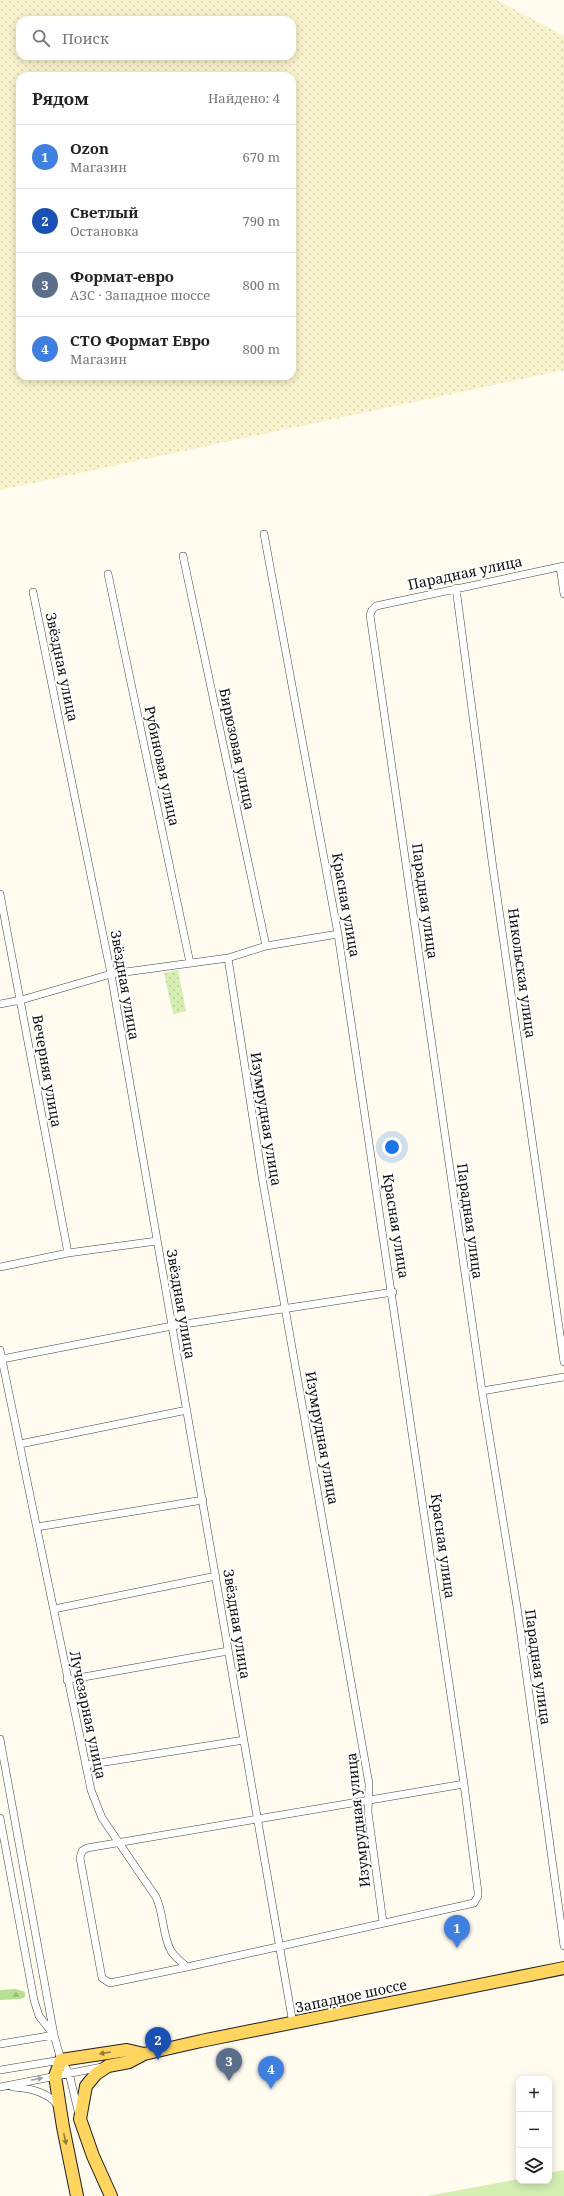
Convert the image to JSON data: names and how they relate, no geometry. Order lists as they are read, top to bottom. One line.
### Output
{"streets":{"main road":["Западное шоссе"],"street":["Парадная улица","Звёздная улица","Бирюзовая улица","Рубиновая улица","Красная улица","Никольская улица","Вечерняя улица","Изумрудная улица","Лучезарная улица"]},"crossings":[["Парадная улица","Никольская улица"],["Звёздная улица","Западное шоссе"],["Красная улица","Изумрудная улица"]],"page":{"search":"Поиск","heading":["Рядом","Найдено: 4"],"list":[{"mark":"1","name":"Ozon","note":"Магазин","value":"670 m"},{"mark":"2","name":"Светлый","note":"Остановка","value":"790 m"},{"mark":"3","name":"Формат-евро","note":"АЗС · Западное шоссе","value":"800 m"},{"mark":"4","name":"СТО Формат Евро","note":"Магазин","value":"800 m"}],"pins":["1","2","3","4"],"map_buttons":["+","−"]}}
